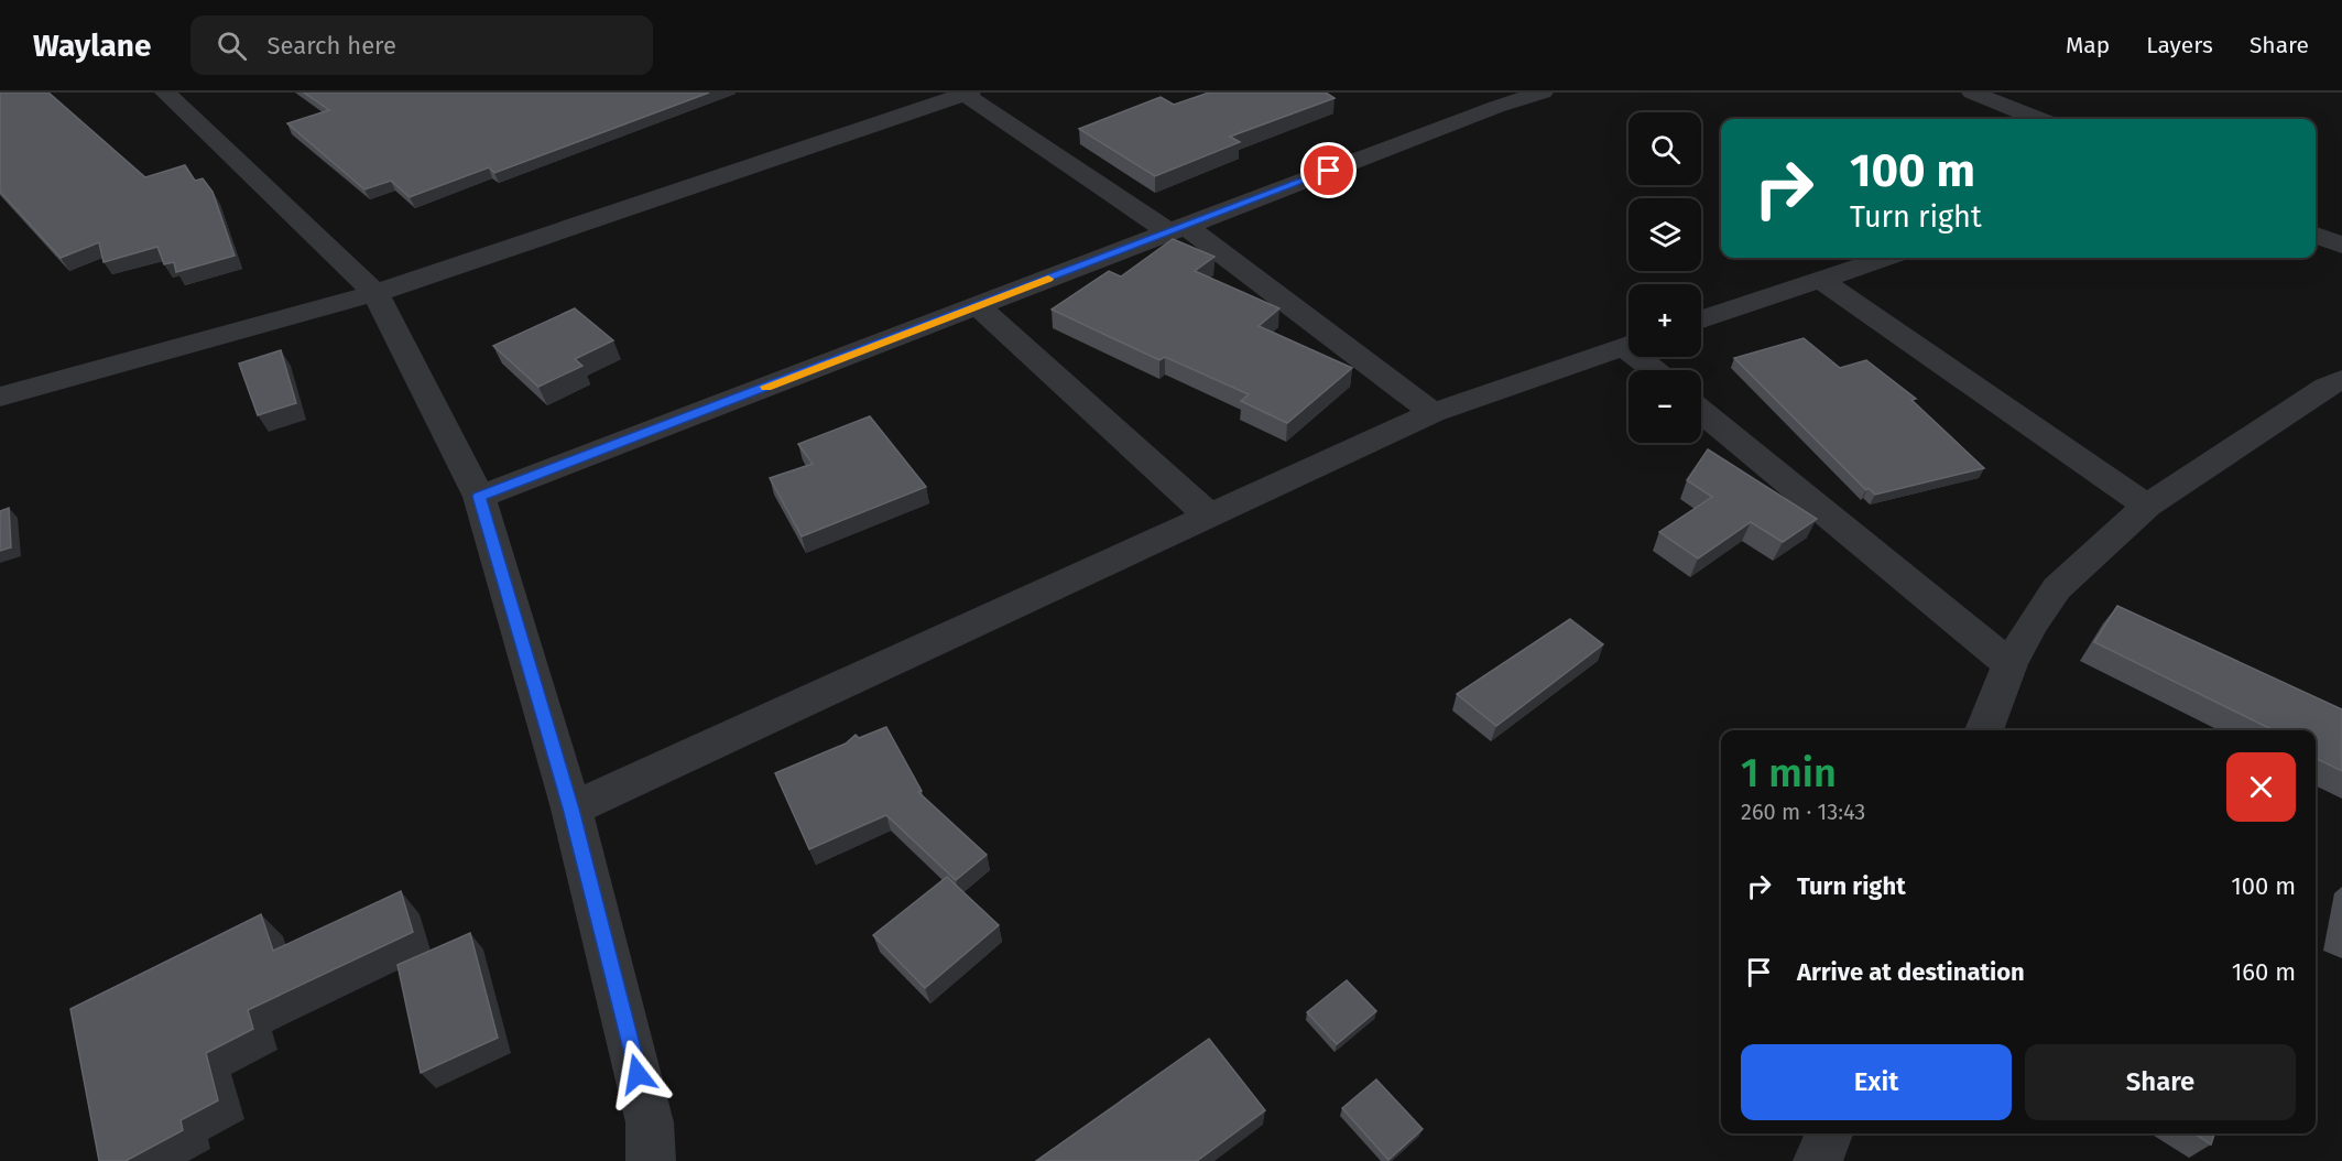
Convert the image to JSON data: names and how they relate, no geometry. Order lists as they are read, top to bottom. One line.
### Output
{"page":{"header":"Waylane","search":"Search here","nav":["Map","Layers","Share"],"map_buttons":["+","−"],"turn":["100 m","Turn right"],"heading":["1 min","260 m · 13:43"],"list":[{"name":"Turn right","value":"100 m"},{"name":"Arrive at destination","value":"160 m"}],"buttons":["Exit","Share"]}}
